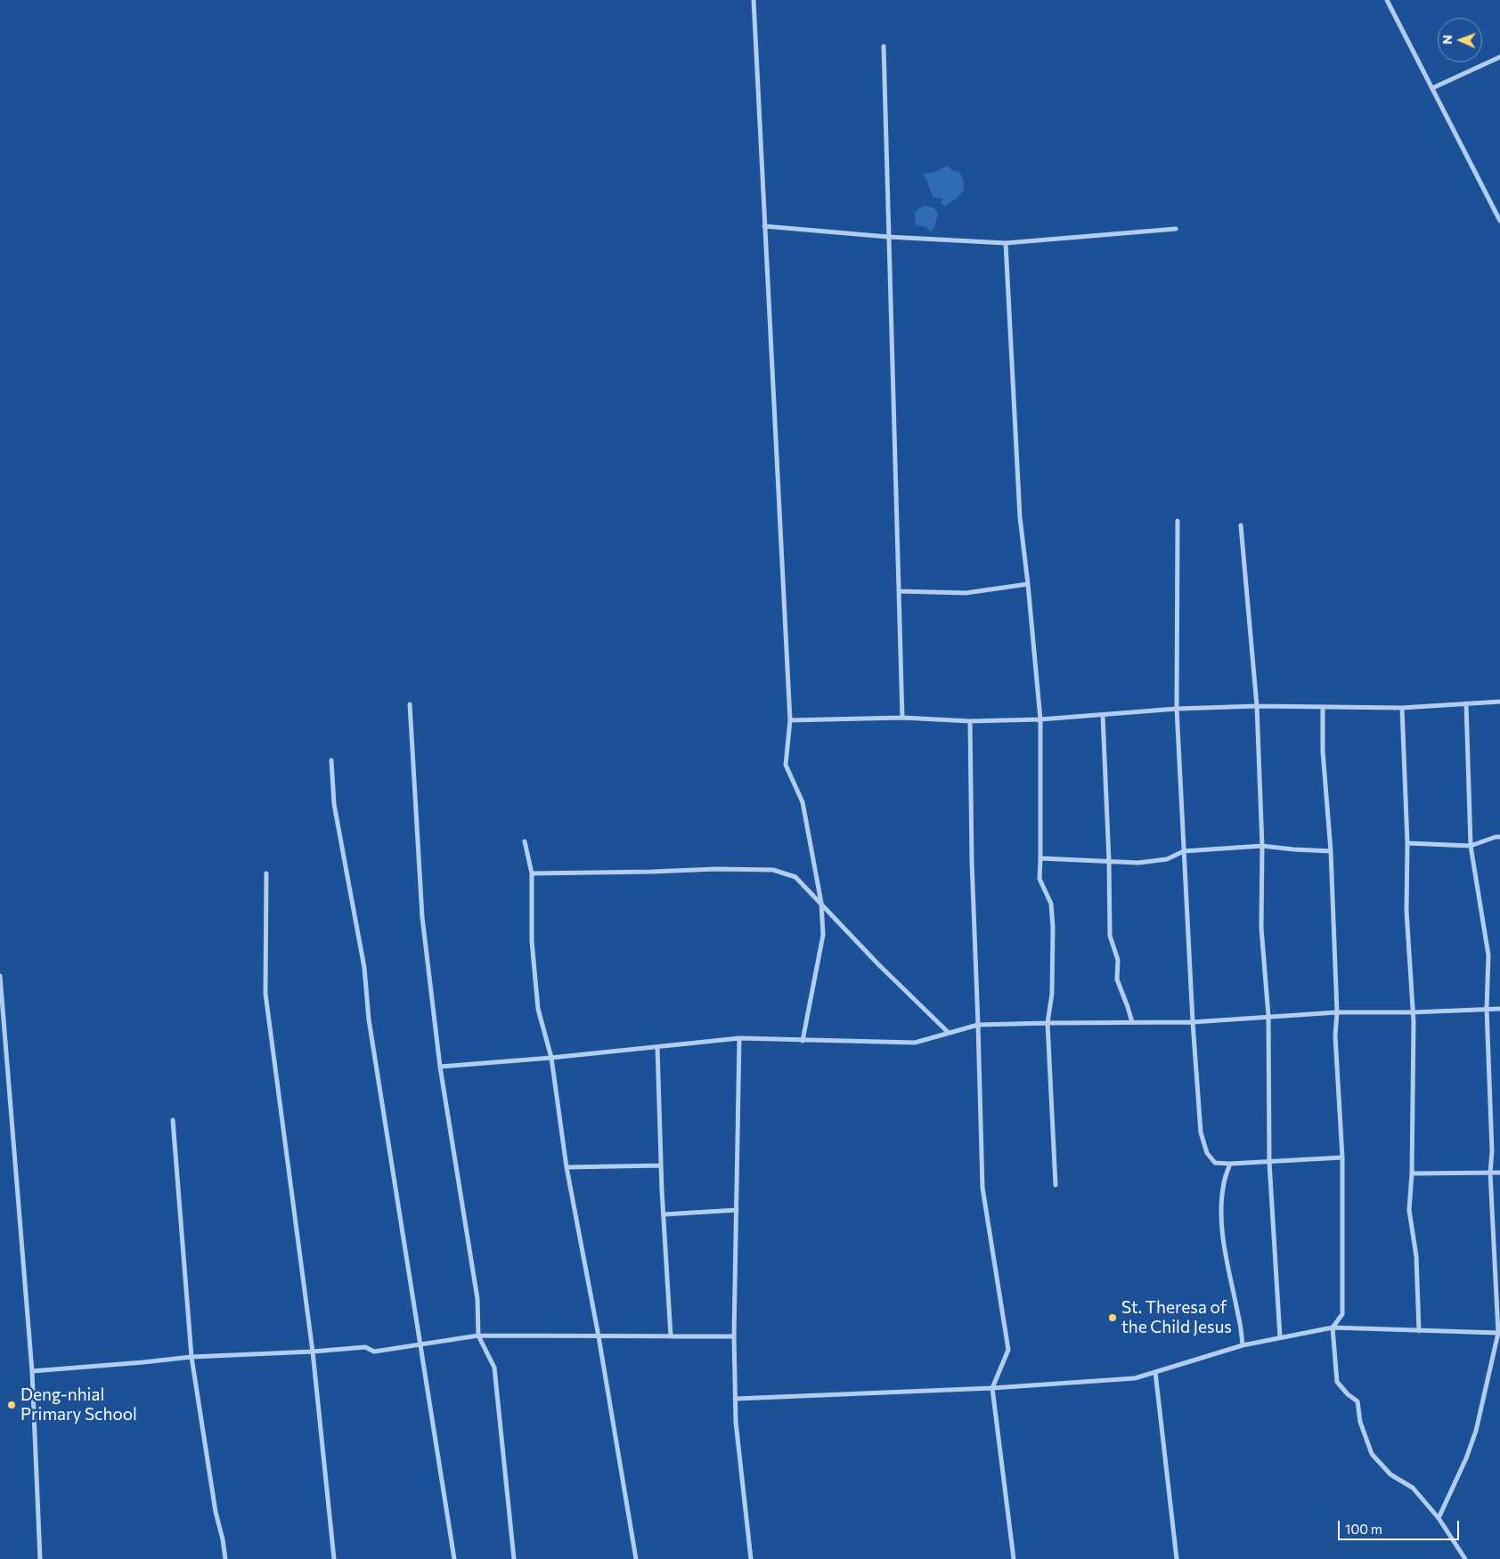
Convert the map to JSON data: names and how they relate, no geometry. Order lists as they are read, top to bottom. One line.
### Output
{"places":["St. Theresa of the Child Jesus","Deng-nhial Primary School"],"scale_bar":"100 m","north":"left"}
